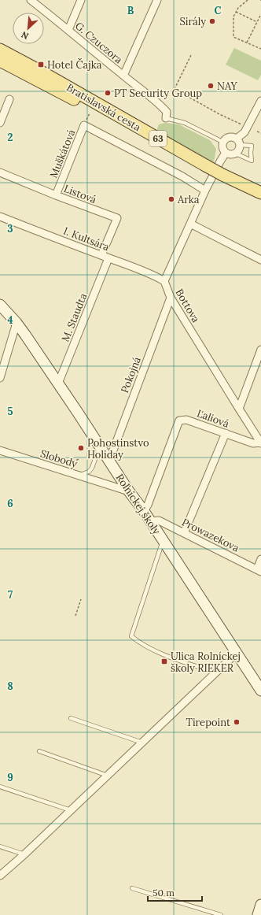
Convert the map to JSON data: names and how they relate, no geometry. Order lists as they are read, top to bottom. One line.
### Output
{"streets":{"main road":["Bratislavská cesta","63","Roľníckej školy"],"street":["G. Czuczora","Muškátová","Listová","I. Kultsára","Bottova","M. Staudta","Pokojná","Ľaliová","Slobody","Prowazekova"]},"crossings":[["Muškátová","Listová"],["Muškátová","Bottova"],["Listová","I. Kultsára"],["I. Kultsára","Bottova"],["I. Kultsára","M. Staudta"],["Bottova","Pokojná"],["Bottova","Ľaliová"],["M. Staudta","Roľníckej školy"],["Pokojná","Roľníckej školy"],["Ľaliová","Roľníckej školy"],["Slobody","Roľníckej školy"],["Roľníckej školy","Prowazekova"]],"places":{"other":["Sirály","NAY","PT Security Group","Arka","Pohostinstvo Holiday","Tirepoint"],"transit":["Hotel Čajka","Ulica Rolníckej školy RIEKER"]},"scale_bar":"50 m","north":"bottom left","grid":{"columns":["B","C"],"rows":["2","3","4","5","6","7","8","9"]}}
